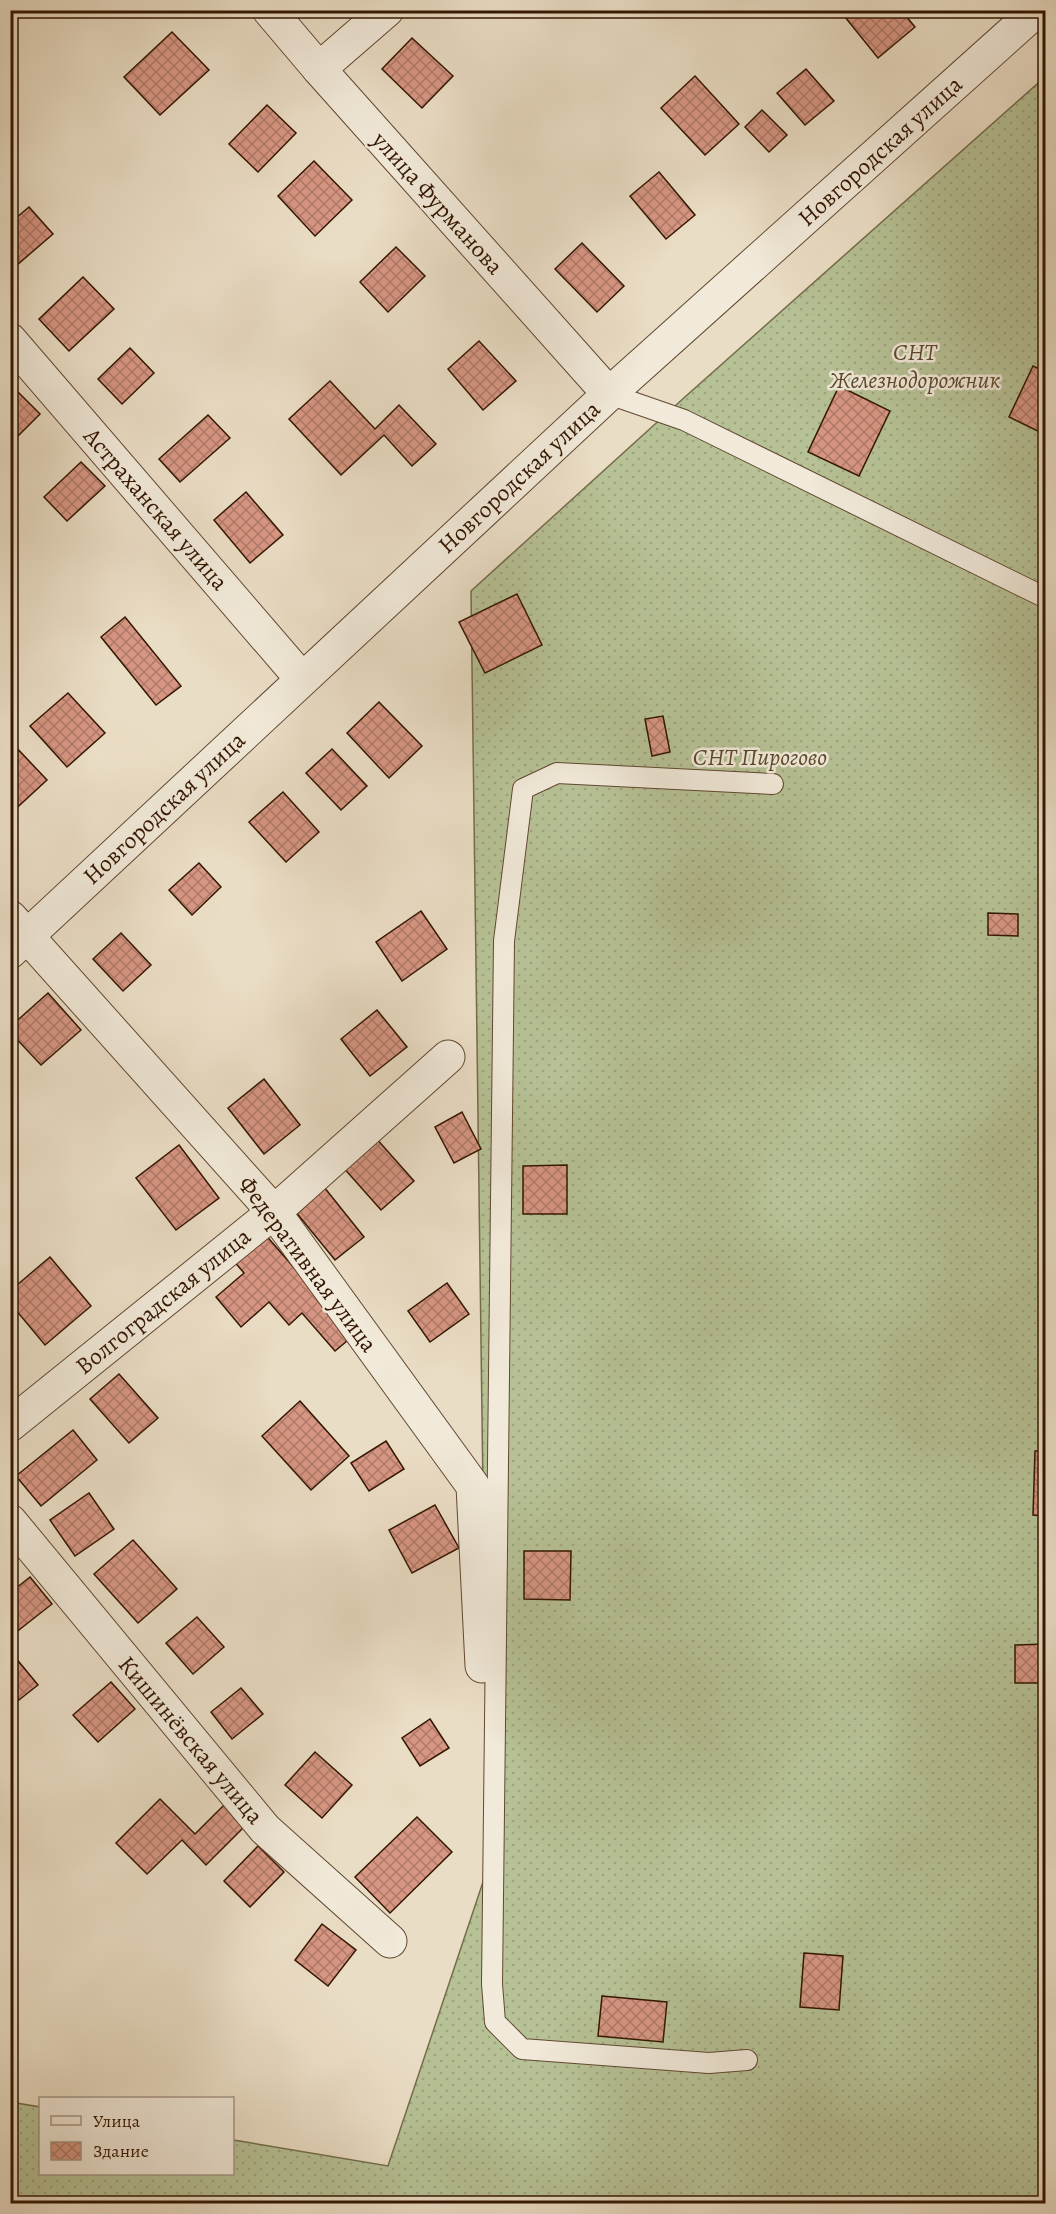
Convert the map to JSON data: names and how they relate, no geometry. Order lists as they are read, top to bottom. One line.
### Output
{"streets":{"street":["Новгородская улица","улица Фурманова","Астраханская улица","Федеративная улица","Волгоградская улица","Кишинёвская улица"]},"crossings":[["Новгородская улица","улица Фурманова"],["Новгородская улица","Астраханская улица"],["Новгородская улица","Федеративная улица"],["Федеративная улица","Волгоградская улица"]],"parks":["СНТ Железнодорожник","СНТ Пирогово"],"legend":["Улица","Здание"]}
